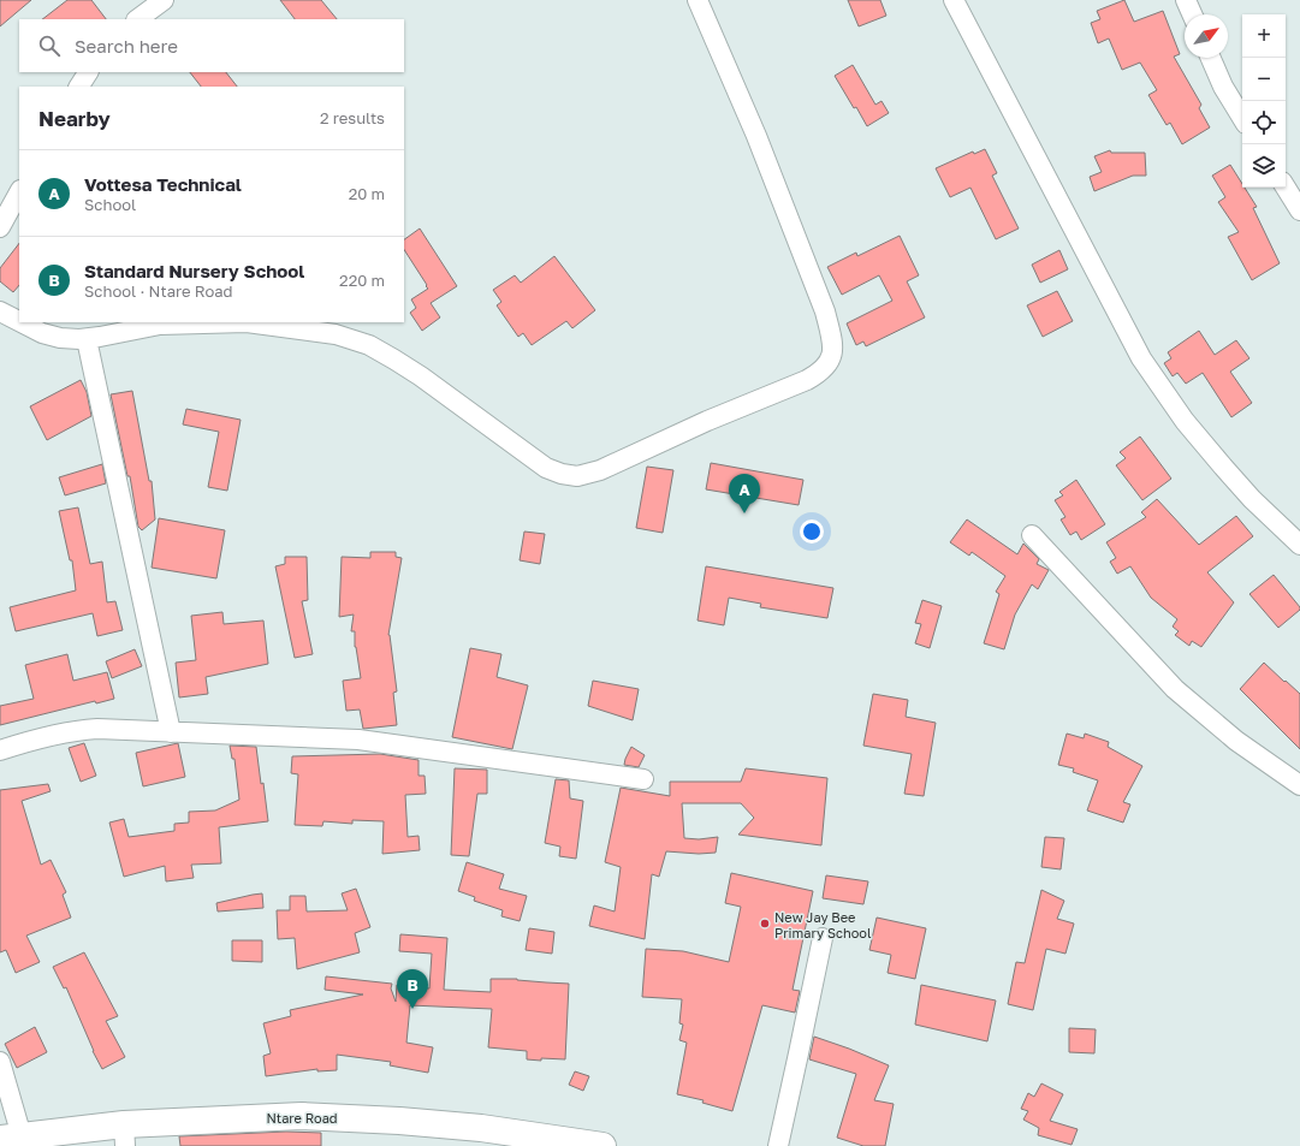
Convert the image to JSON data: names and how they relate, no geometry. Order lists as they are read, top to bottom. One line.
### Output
{"streets":{"main road":["Ntare Road"]},"places":["New Jay Bee Primary School"],"north":"top right","page":{"map_buttons":["+","−"],"search":"Search here","heading":["Nearby","2 results"],"list":[{"mark":"A","name":"Vottesa Technical","note":"School","value":"20 m"},{"mark":"B","name":"Standard Nursery School","note":"School · Ntare Road","value":"220 m"}],"pins":["A","B"]}}
